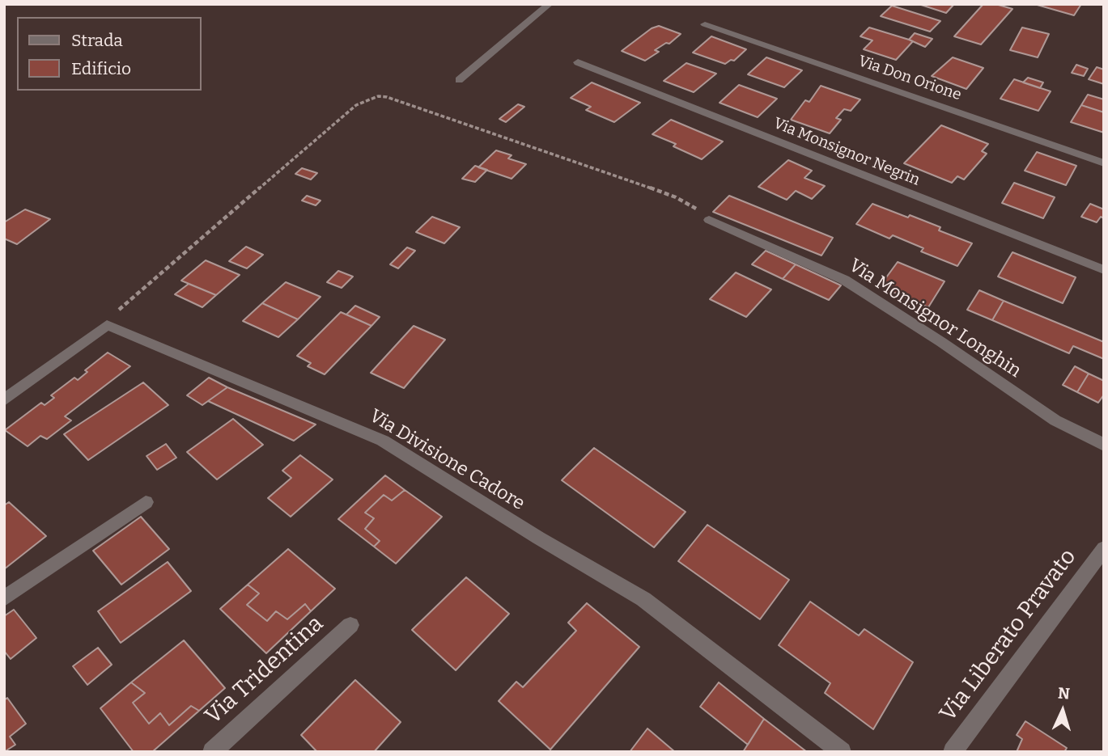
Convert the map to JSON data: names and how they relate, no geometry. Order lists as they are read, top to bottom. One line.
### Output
{"streets":{"street":["Via Don Orione","Via Monsignor Negrin","Via Monsignor Longhin","Via Divisione Cadore","Via Liberato Pravato","Via Tridentina"]},"legend":["Strada","Edificio"],"north":"top"}
